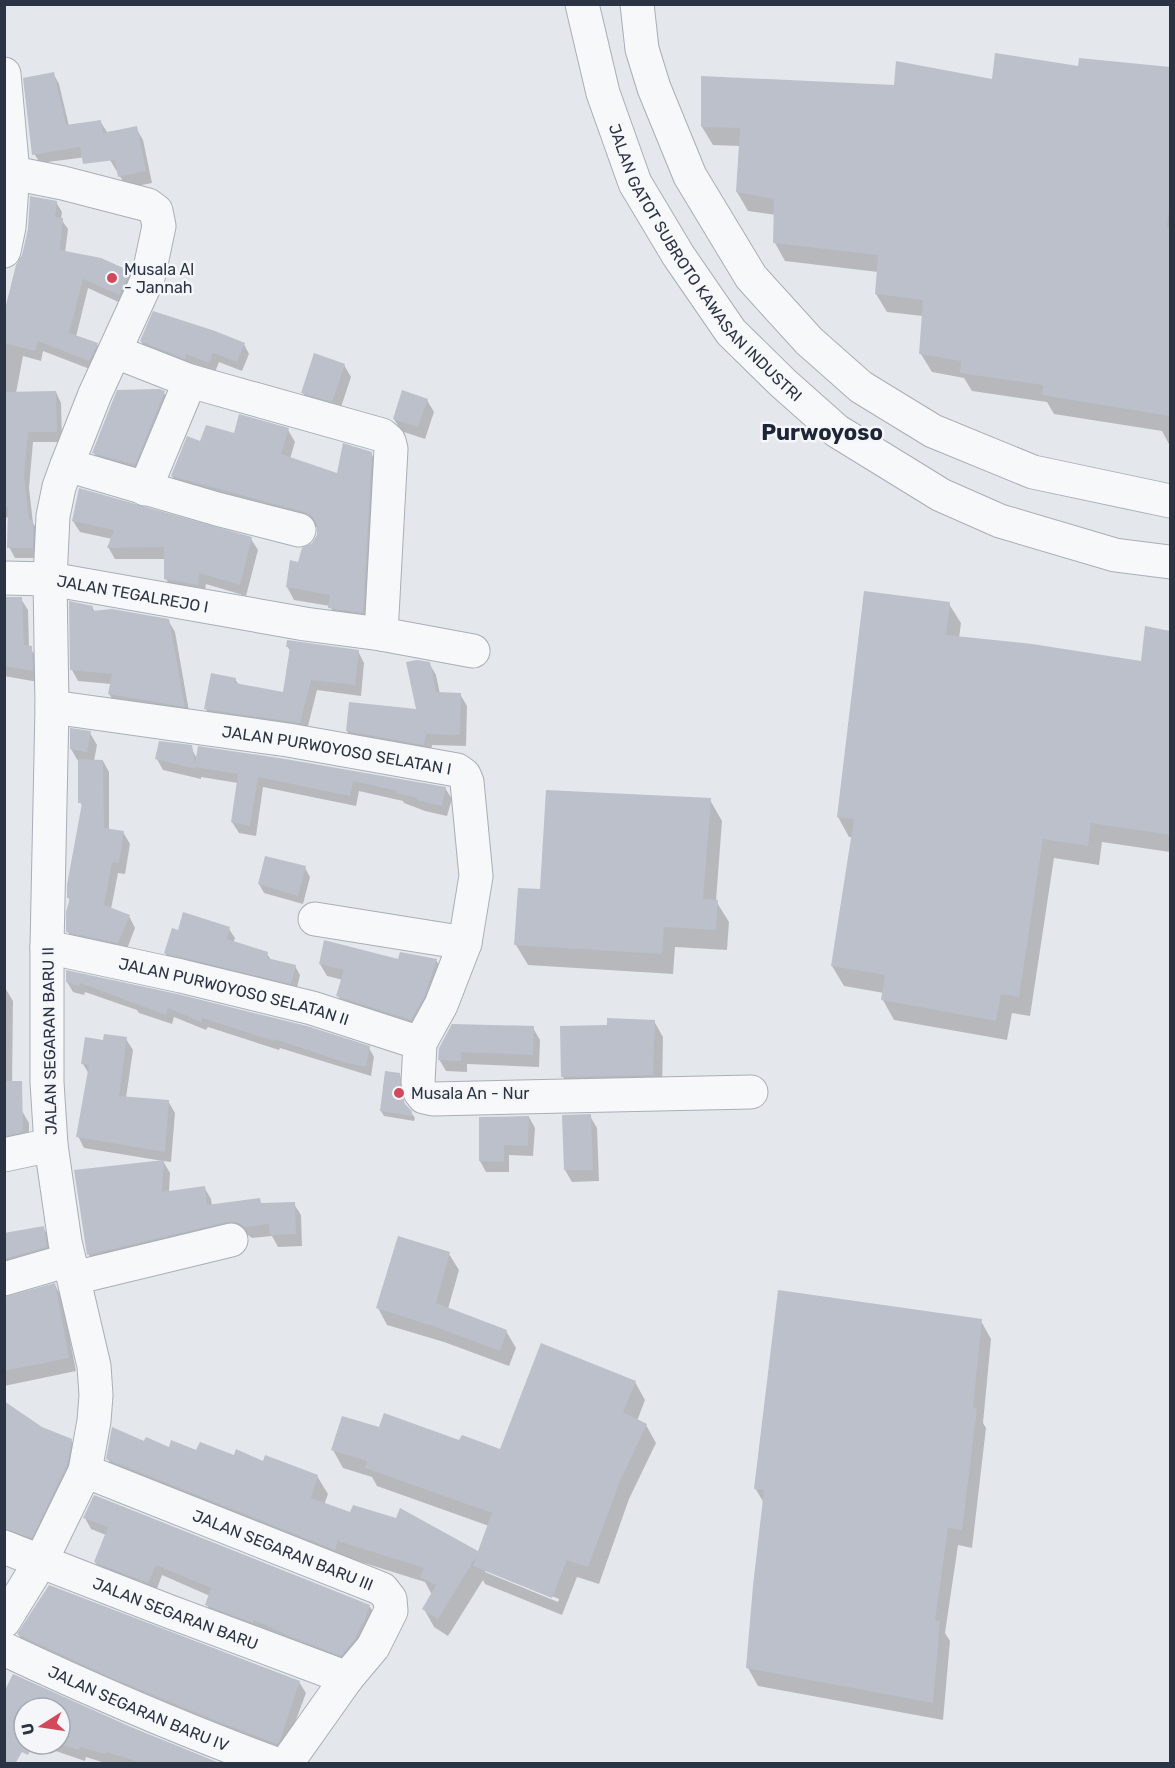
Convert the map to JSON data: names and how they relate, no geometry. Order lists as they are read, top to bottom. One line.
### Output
{"streets":{"street":["JALAN GATOT SUBROTO KAWASAN INDUSTRI","JALAN TEGALREJO I","JALAN PURWOYOSO SELATAN I","JALAN PURWOYOSO SELATAN II","JALAN SEGARAN BARU II","JALAN SEGARAN BARU III","JALAN SEGARAN BARU","JALAN SEGARAN BARU IV"]},"crossings":[["JALAN TEGALREJO I","JALAN SEGARAN BARU II"],["JALAN PURWOYOSO SELATAN I","JALAN PURWOYOSO SELATAN II"],["JALAN PURWOYOSO SELATAN I","JALAN SEGARAN BARU II"],["JALAN PURWOYOSO SELATAN II","JALAN SEGARAN BARU II"],["JALAN SEGARAN BARU II","JALAN SEGARAN BARU III"],["JALAN SEGARAN BARU II","JALAN SEGARAN BARU"],["JALAN SEGARAN BARU III","JALAN SEGARAN BARU"]],"districts":["Purwoyoso"],"places":["Musala Al - Jannah","Musala An - Nur"],"north":"left"}
